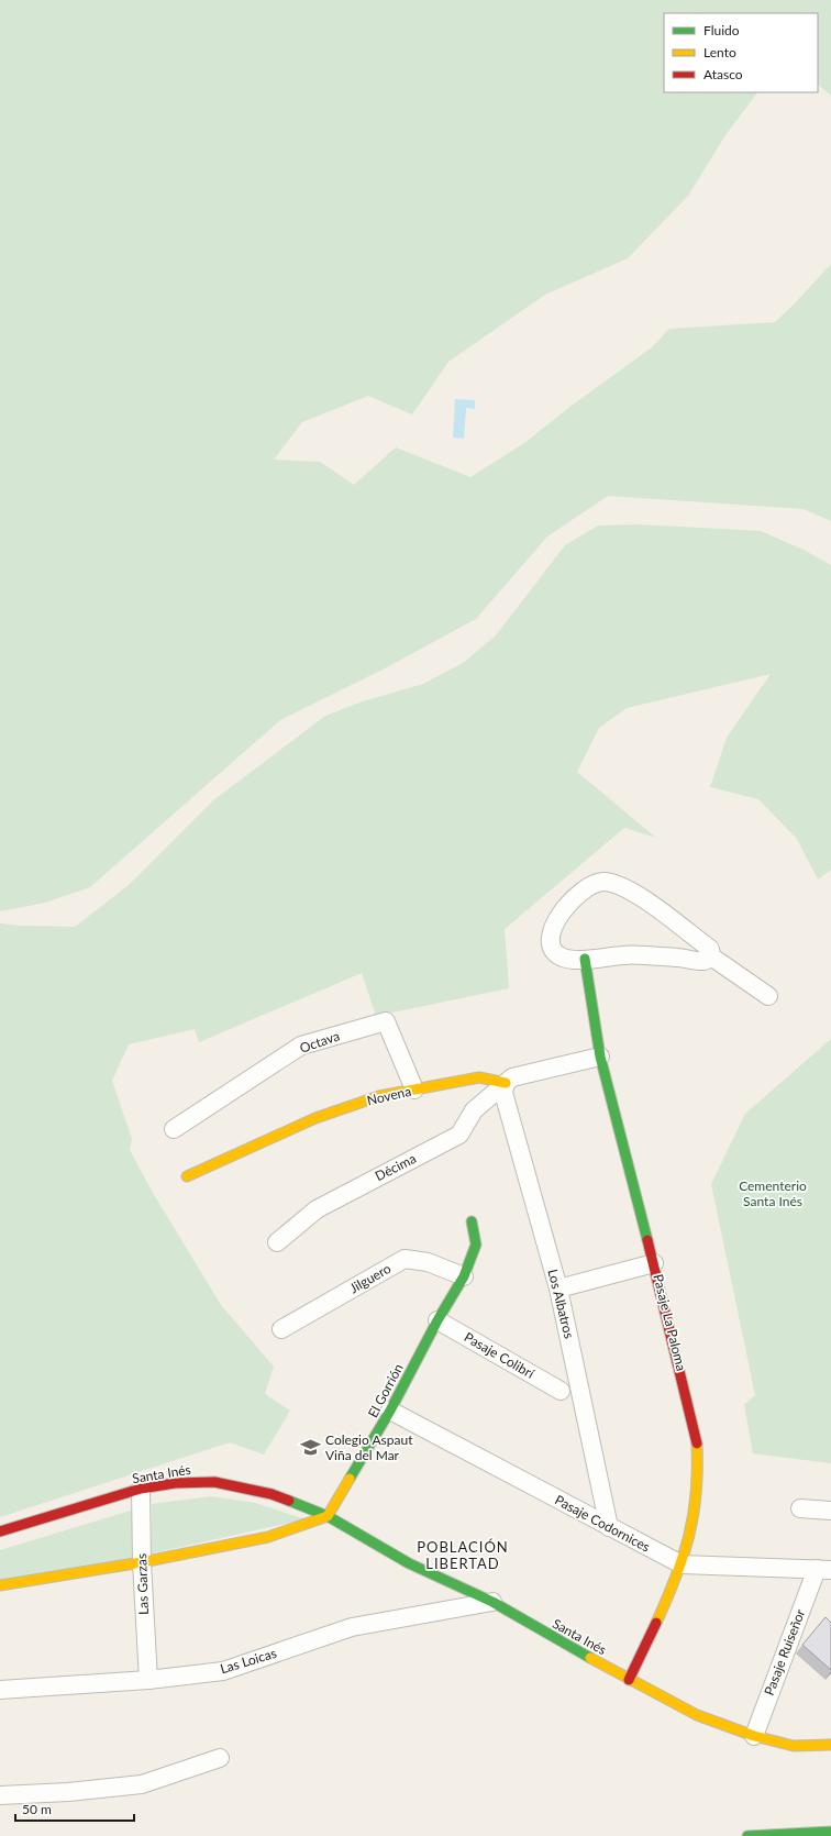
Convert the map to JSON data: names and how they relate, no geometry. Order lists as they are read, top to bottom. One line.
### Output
{"streets":{"street":["Octava","Novena","Décima","Jilguero","Los Albatros","Pasaje La Paloma","Pasaje Colibrí","El Gorrión","Santa Inés","Pasaje Codornices","Las Garzas","Pasaje Ruiseñor","Las Loicas"]},"crossings":[["Octava","Novena"],["Novena","Décima"],["Novena","Los Albatros"],["Décima","Los Albatros"],["Jilguero","El Gorrión"],["Los Albatros","Pasaje Codornices"],["Pasaje La Paloma","Santa Inés"],["Pasaje La Paloma","Pasaje Codornices"],["Pasaje Colibrí","El Gorrión"],["El Gorrión","Santa Inés"],["El Gorrión","Pasaje Codornices"],["Santa Inés","Las Garzas"],["Santa Inés","Pasaje Ruiseñor"],["Santa Inés","Las Loicas"],["Pasaje Codornices","Pasaje Ruiseñor"],["Las Garzas","Las Loicas"]],"districts":["POBLACIÓN LIBERTAD"],"parks":["Cementerio Santa Inés"],"places":{"school or university":["Colegio Aspaut Viña del Mar"]},"legend":["Fluido","Lento","Atasco"],"scale_bar":"50 m"}
